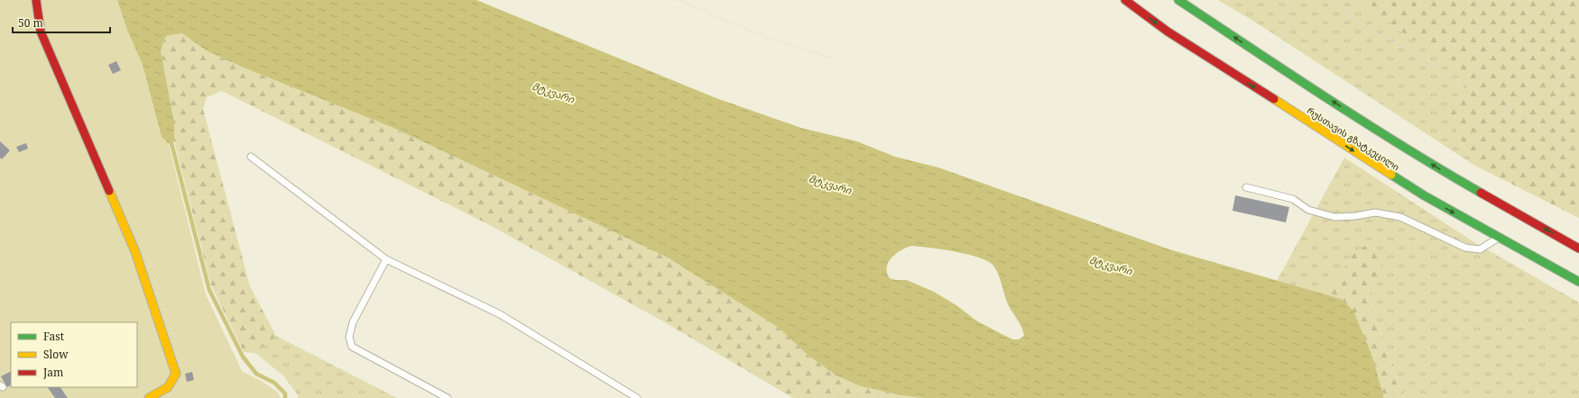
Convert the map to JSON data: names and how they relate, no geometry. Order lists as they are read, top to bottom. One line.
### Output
{"streets":{"main road":["რუსთავის გზატკეცილი"]},"water":["მტკვარი"],"legend":["Fast","Slow","Jam"],"scale_bar":"50 m"}
